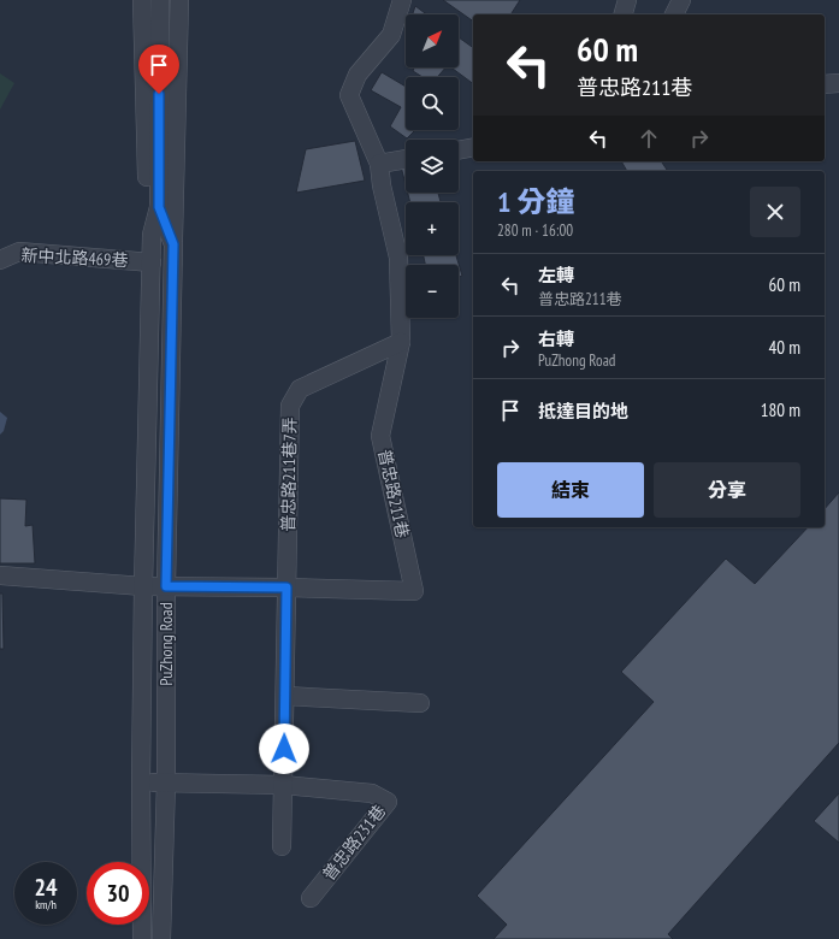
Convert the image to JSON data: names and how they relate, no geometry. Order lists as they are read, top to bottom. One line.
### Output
{"streets":{"street":["新中北路469巷","普忠路211巷7弄","普忠路211巷","PuZhong Road","普忠路231巷"]},"crossings":[["新中北路469巷","PuZhong Road"],["普忠路211巷7弄","普忠路211巷"],["普忠路211巷7弄","普忠路231巷"],["普忠路211巷","PuZhong Road"],["PuZhong Road","普忠路231巷"]],"north":"top right","page":{"map_buttons":["+","−"],"turn":["60 m","普忠路211巷"],"heading":["1 分鐘","280 m · 16:00"],"list":[{"name":"左轉","note":"普忠路211巷","value":"60 m"},{"name":"右轉","note":"PuZhong Road","value":"40 m"},{"name":"抵達目的地","value":"180 m"}],"buttons":["結束","分享"],"speed":"24 km/h","limit":"30"}}
